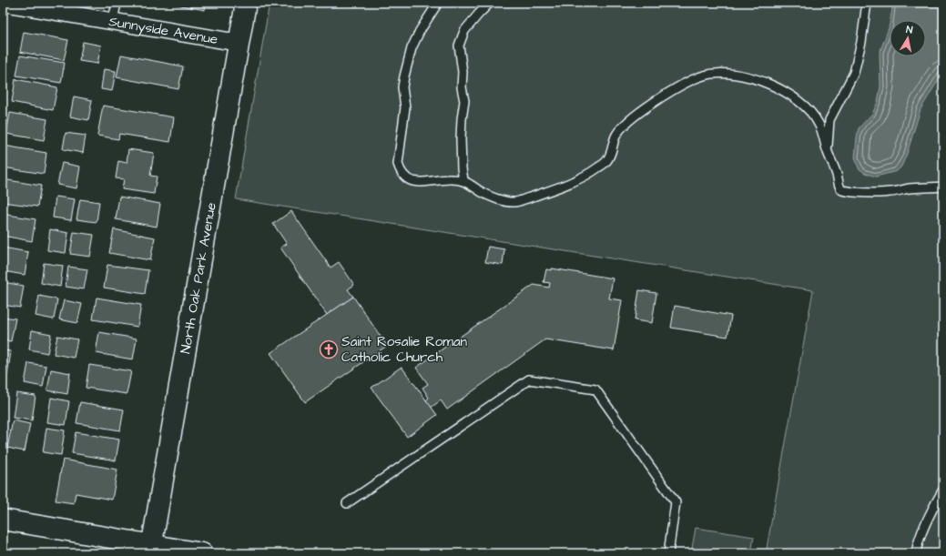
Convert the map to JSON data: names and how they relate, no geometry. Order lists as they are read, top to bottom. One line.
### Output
{"streets":{"street":["Sunnyside Avenue","North Oak Park Avenue"]},"crossings":[["Sunnyside Avenue","North Oak Park Avenue"]],"places":{"church":["Saint Rosalie Roman Catholic Church"]},"north":"top"}
